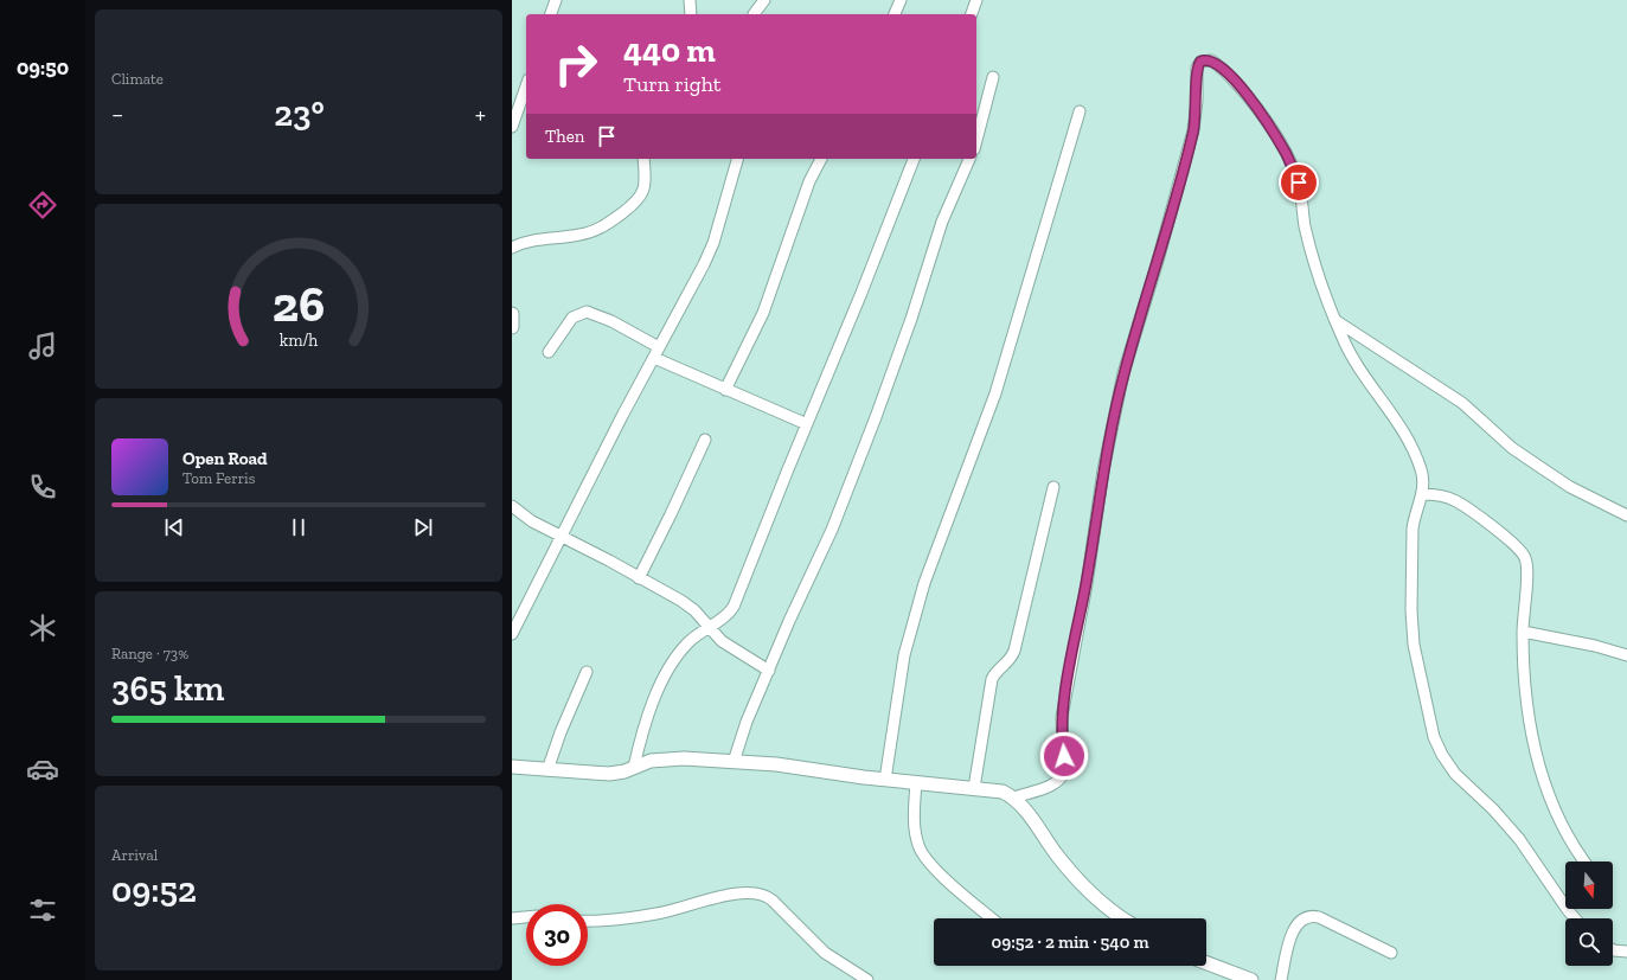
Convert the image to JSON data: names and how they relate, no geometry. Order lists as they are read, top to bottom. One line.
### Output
{"north":"bottom","page":{"tabs":"09:50","tile":["Climate",["Range · 73%","365 km"],["Arrival","09:52"]],"turn":["440 m","Turn right"],"heat":["−","23°","+"],"then":"Then","song":["Open Road","Tom Ferris"],"limit":"30","trip":"09:52 · 2 min · 540 m","gauge":["26","km/h"]}}
